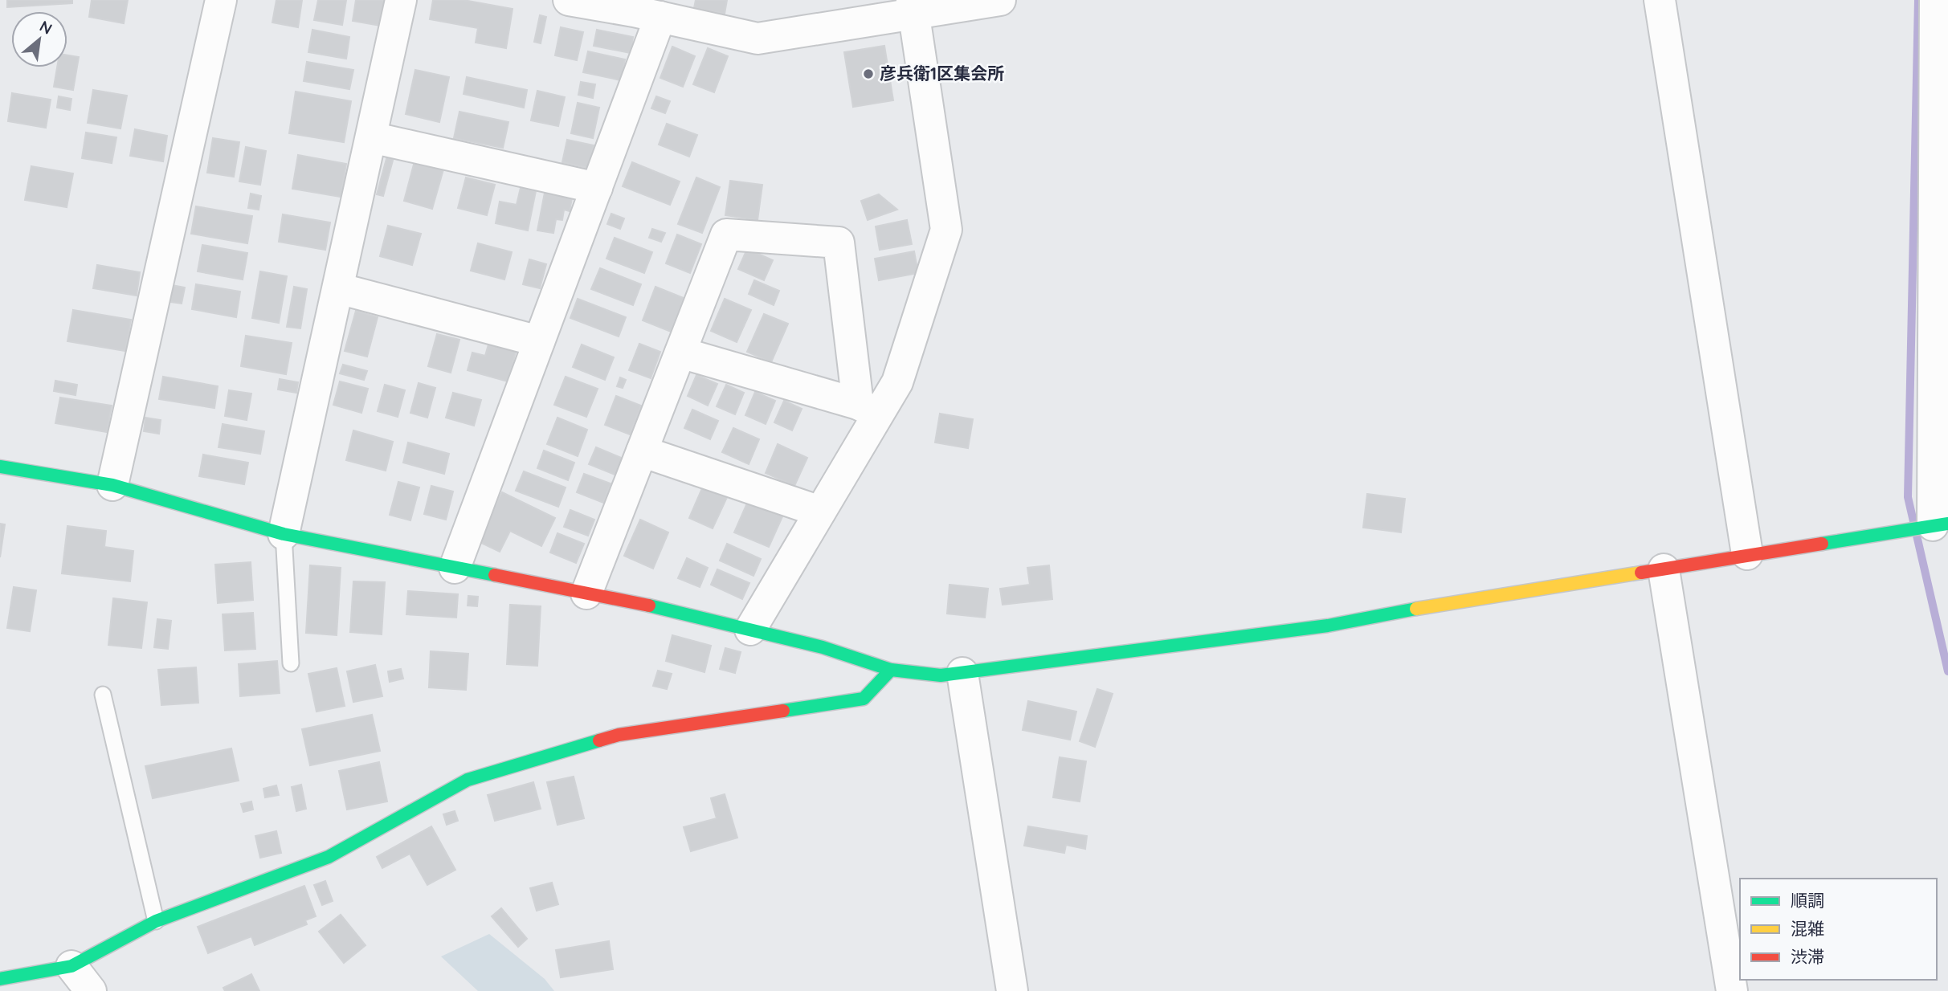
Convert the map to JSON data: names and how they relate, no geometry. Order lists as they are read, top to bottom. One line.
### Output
{"places":["彦兵衛1区集会所"],"legend":["順調","混雑","渋滞"],"north":"top right"}
